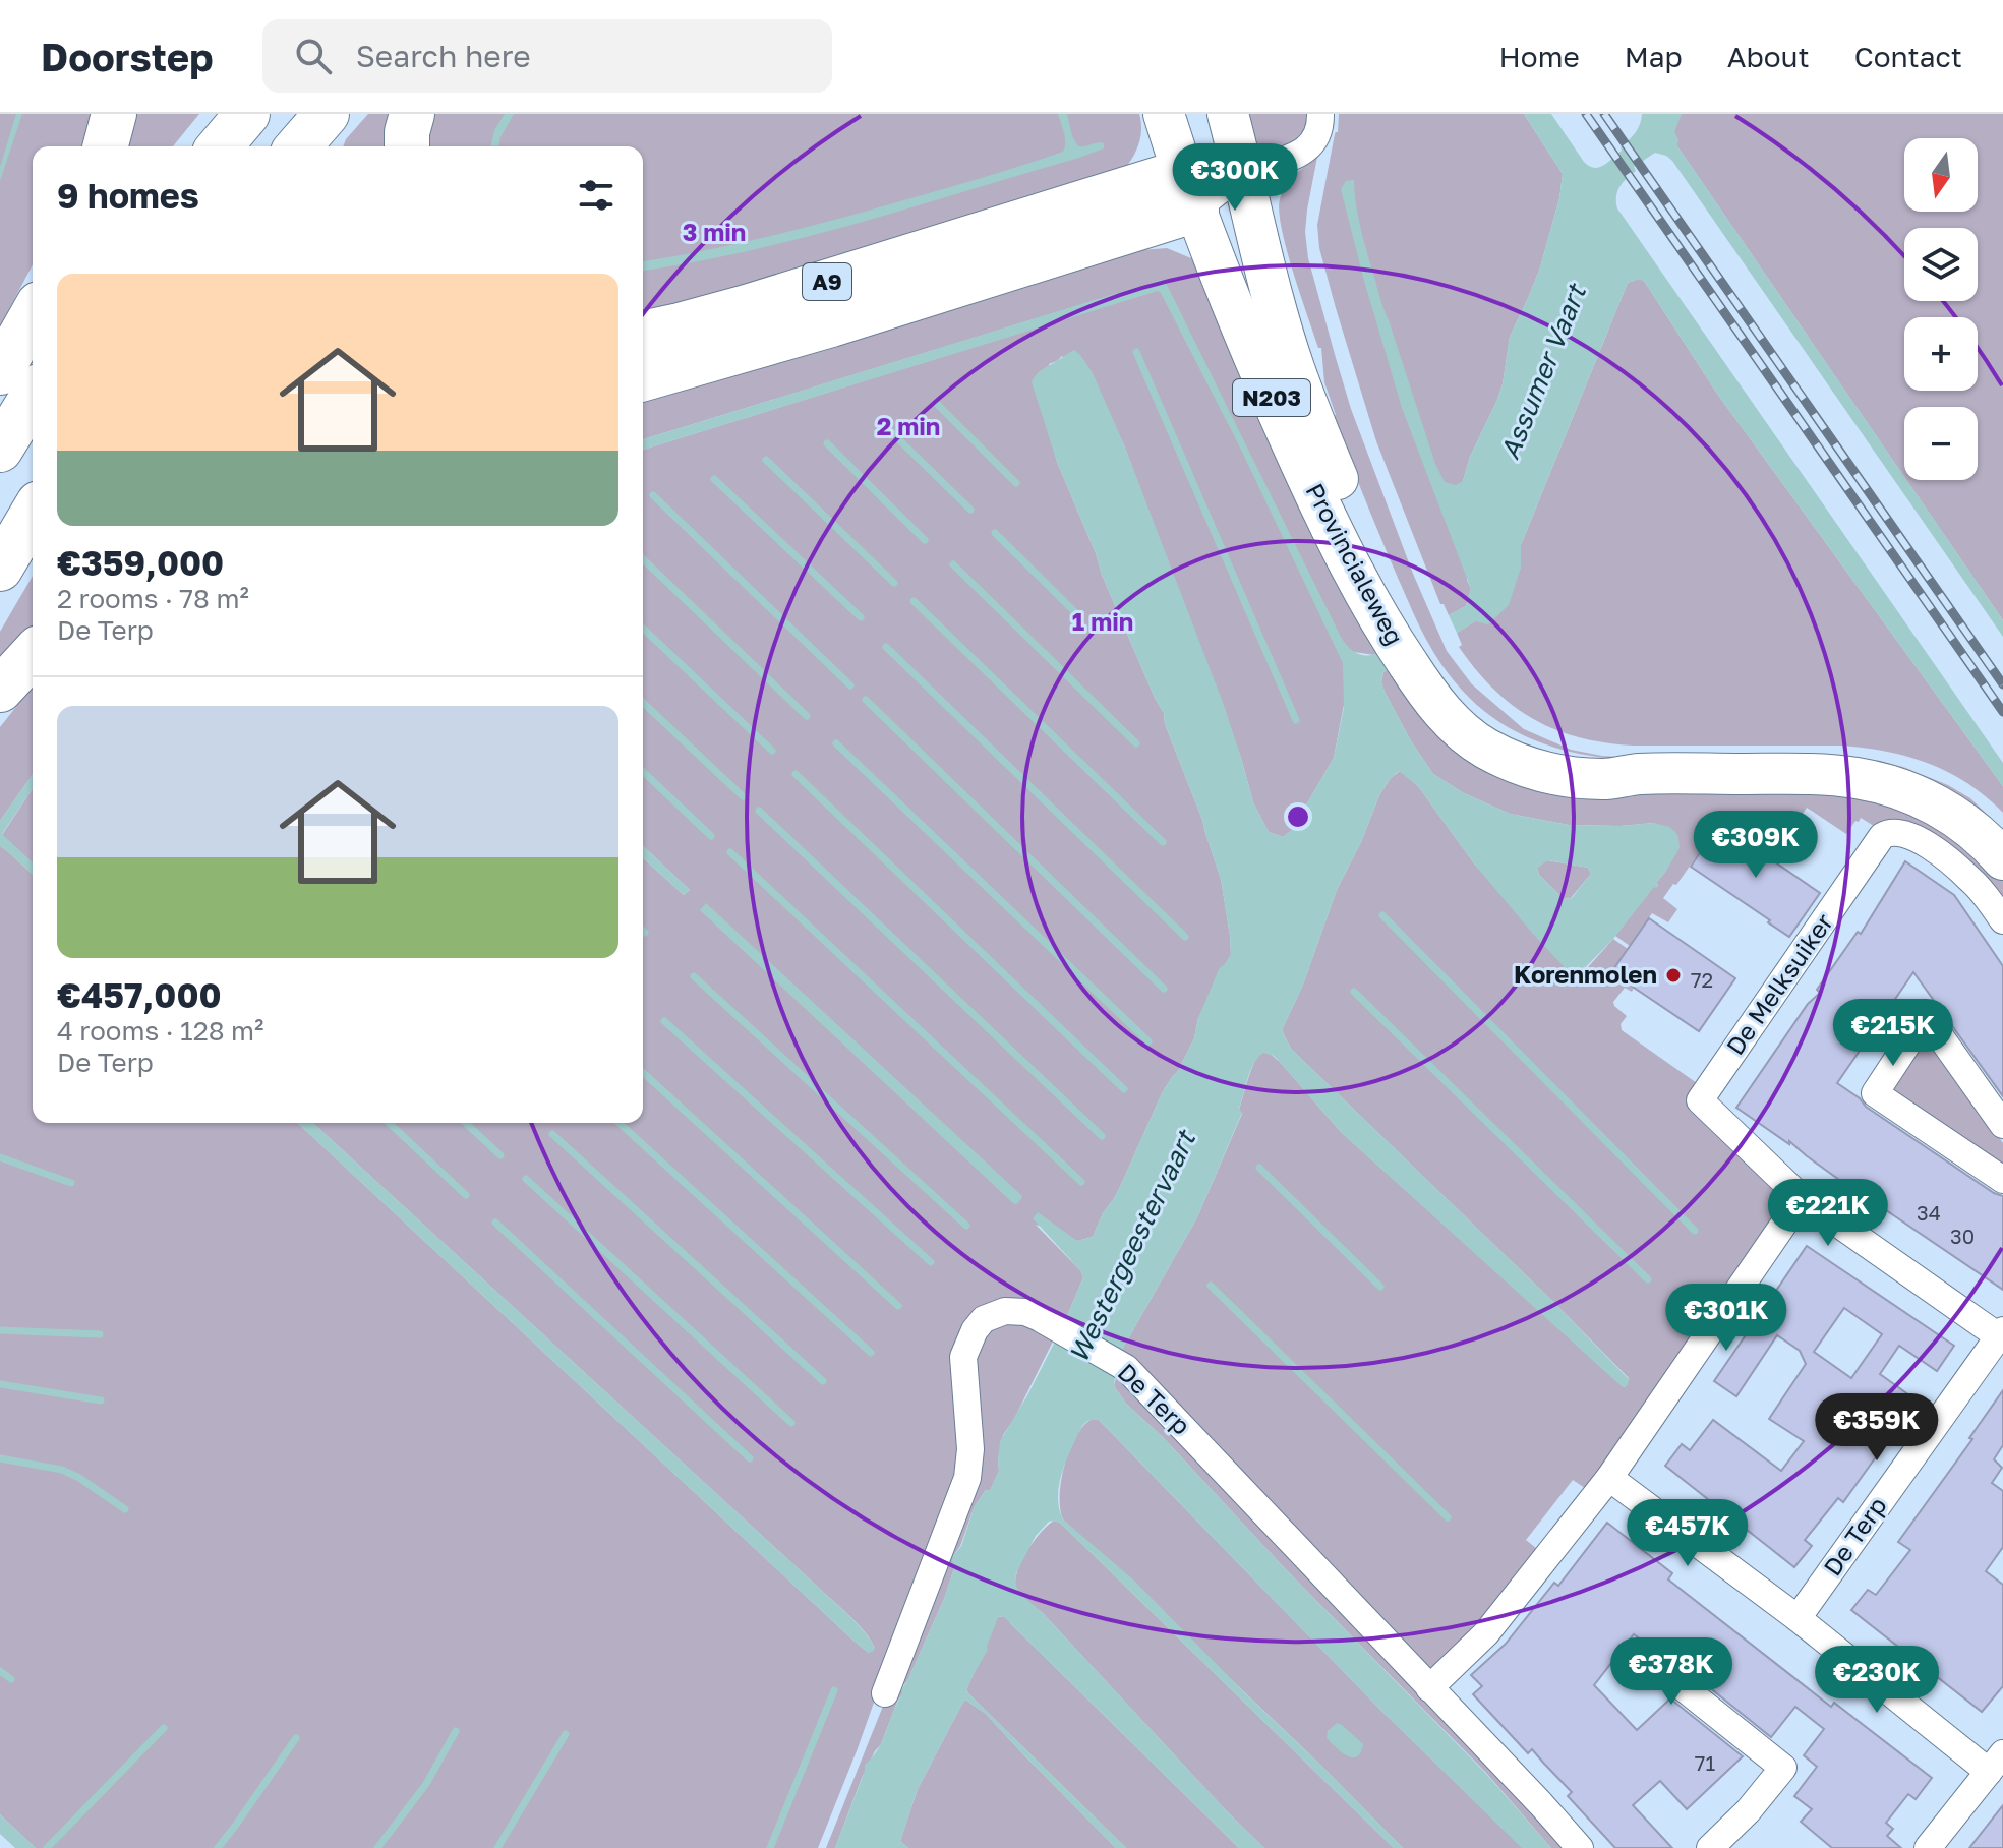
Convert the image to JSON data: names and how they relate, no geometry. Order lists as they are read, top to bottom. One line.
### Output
{"streets":{"highway":["A9"],"main road":["N203","Provincialeweg"],"street":["De Melksuiker","De Terp"]},"crossings":[["A9","Provincialeweg"]],"water":["Assumer Vaart","Westergeestervaart"],"places":["Korenmolen"],"house_numbers":["72","34","30","71"],"north":"bottom","page":{"header":"Doorstep","search":"Search here","nav":["Home","Map","About","Contact"],"map_buttons":["+","−"],"price":["€300K","€309K","€215K","€221K","€301K","€359K","€457K","€378K","€230K"],"heading":"9 homes","list":[{"name":"€359,000","note":"2 rooms · 78 m² · De Terp"},{"name":"€457,000","note":"4 rooms · 128 m² · De Terp"}]},"rings":["3 min","2 min","1 min"]}
